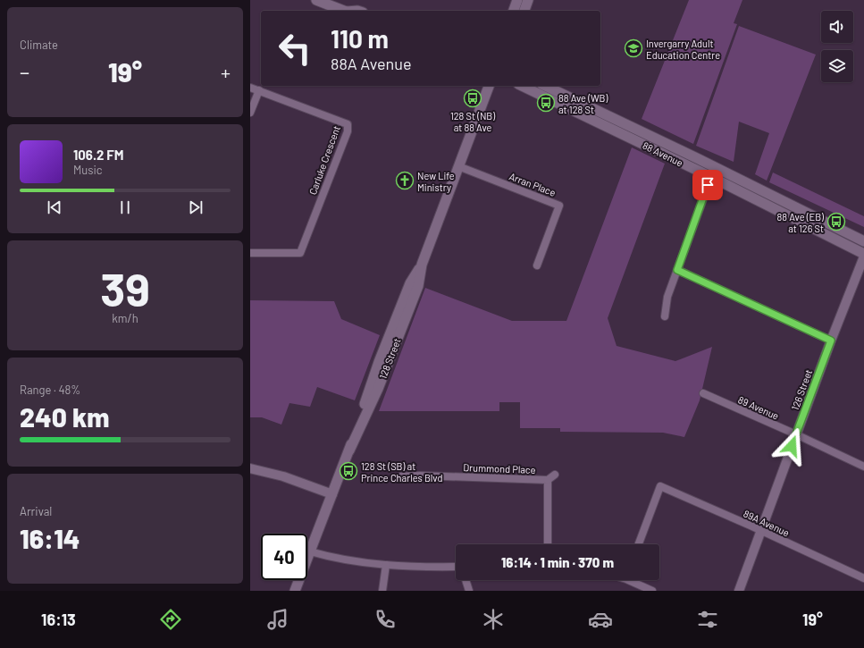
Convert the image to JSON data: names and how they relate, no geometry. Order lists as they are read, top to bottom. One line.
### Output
{"streets":{"main road":["88 Avenue","128 Street"],"street":["Carluke Crescent","Arran Place","126 Street","89 Avenue","Drummond Place","89A Avenue"]},"crossings":[["Arran Place","128 Street"],["126 Street","89 Avenue"],["126 Street","89A Avenue"]],"places":{"school or university":["Invergarry Adult Education Centre"],"bus stop":["128 St (NB) at 88 Ave","88 Ave (WB) at 128 St","88 Ave (EB) at 126 St","128 St (SB) at Prince Charles Blvd"],"church":["New Life Ministry"]},"page":{"tile":["Climate",["39","km/h"],["Range · 48%","240 km"],["Arrival","16:14"]],"turn":["110 m","88A Avenue"],"heat":["−","19°","+"],"song":["106.2 FM","Music"],"limit":"40","trip":"16:14 · 1 min · 370 m","tabs":["16:13","19°"]}}
